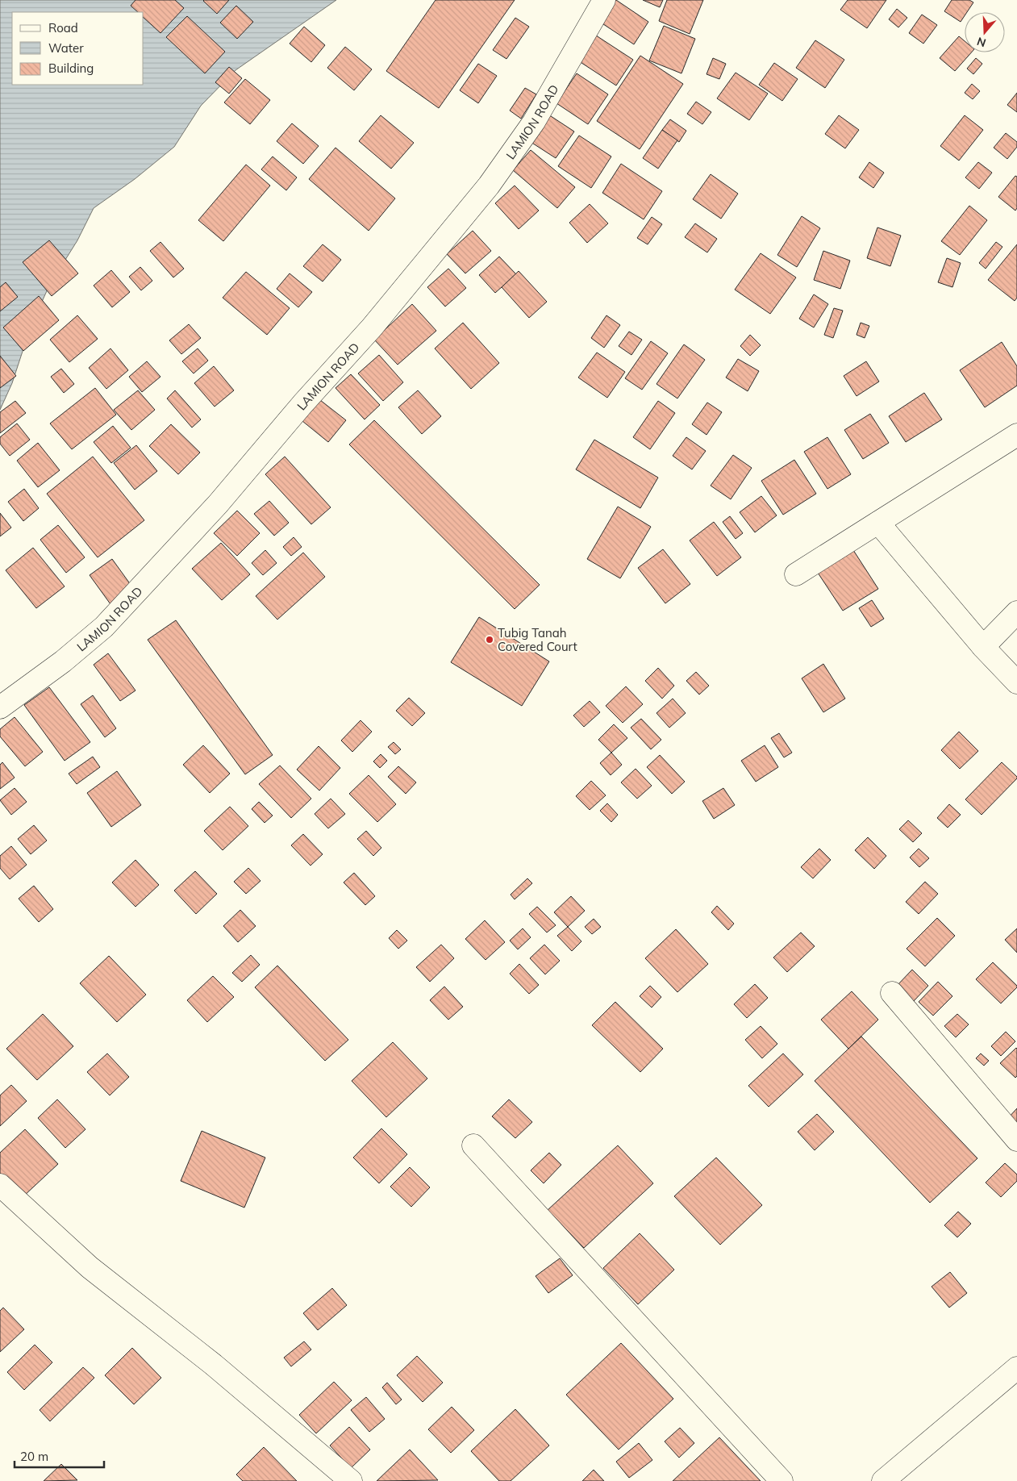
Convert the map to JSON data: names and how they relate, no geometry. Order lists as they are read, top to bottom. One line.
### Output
{"streets":{"street":["LAMION ROAD"]},"places":["Tubig Tanah Covered Court"],"legend":["Road","Water","Building"],"scale_bar":"20 m","north":"bottom"}
